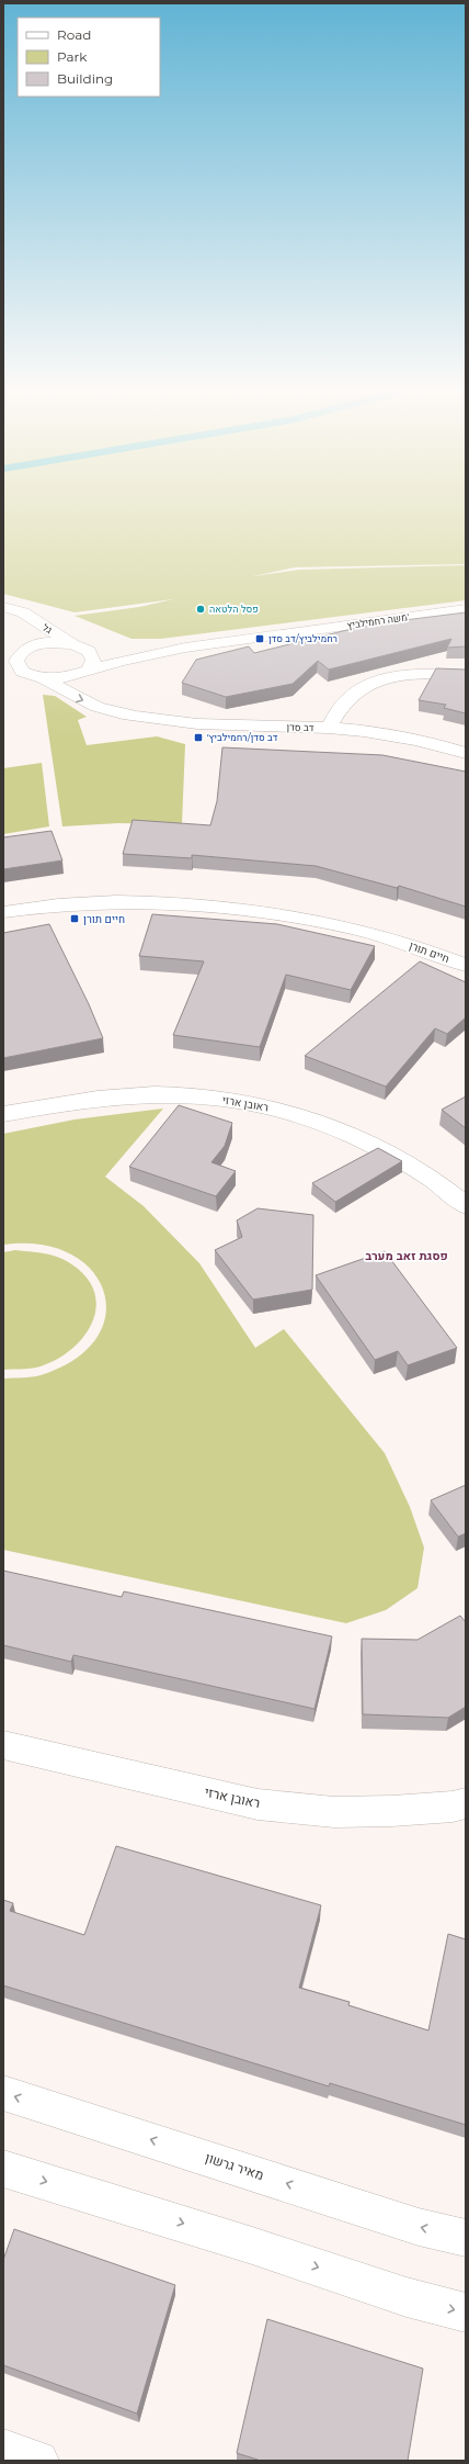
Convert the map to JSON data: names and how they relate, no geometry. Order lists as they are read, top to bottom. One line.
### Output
{"streets":{"street":["משה רחמילביץ'","גל","דב סדן","חיים תורן","ראובן ארזי","מאיר גרשון"]},"crossings":[["משה רחמילביץ'","גל"],["משה רחמילביץ'","דב סדן"],["גל","דב סדן"]],"districts":["פסגת זאב מערב"],"places":{"other":["פסל הלטאה"],"transit":["רחמילביץ/דב סדן","דב סדן/רחמילביץ׳","חיים תורן"]},"legend":["Road","Park","Building"]}
